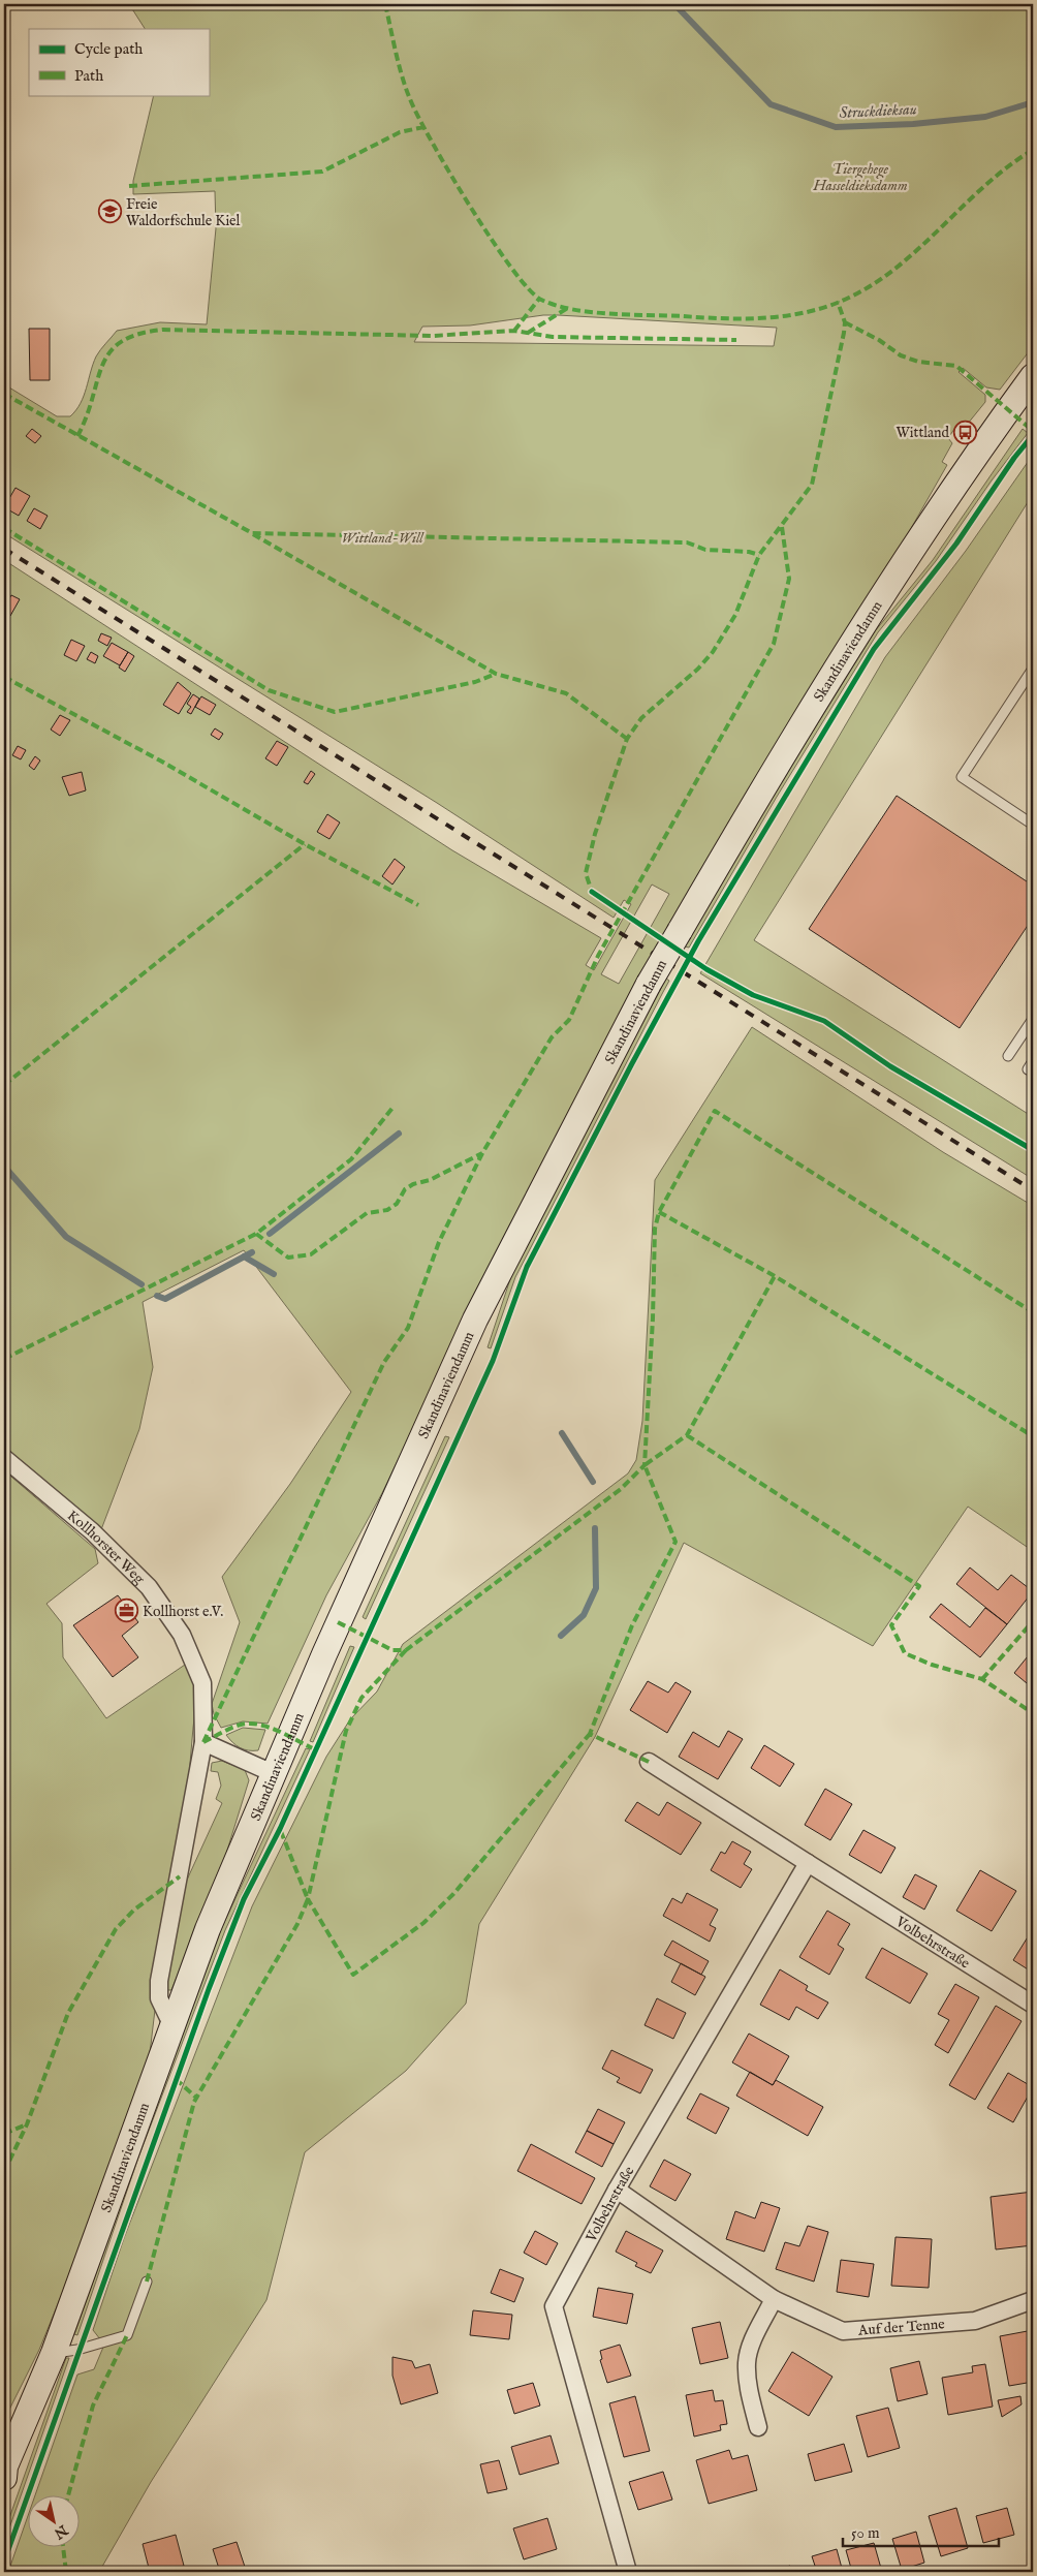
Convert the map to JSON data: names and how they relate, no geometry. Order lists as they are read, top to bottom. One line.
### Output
{"streets":{"main road":["Skandinaviendamm"],"street":["Kollhorster Weg","Volbehrstraße","Auf der Tenne"]},"crossings":[["Skandinaviendamm","Kollhorster Weg"],["Volbehrstraße","Auf der Tenne"]],"water":["Struckdieksau"],"parks":["Tiergehege Hasseldieksdamm","Wittland-Will"],"places":{"school or university":["Freie Waldorfschule Kiel"],"bus stop":["Wittland"],"office":["Kollhorst e.V."]},"legend":["Cycle path","Path"],"scale_bar":"50 m","north":"bottom right"}
